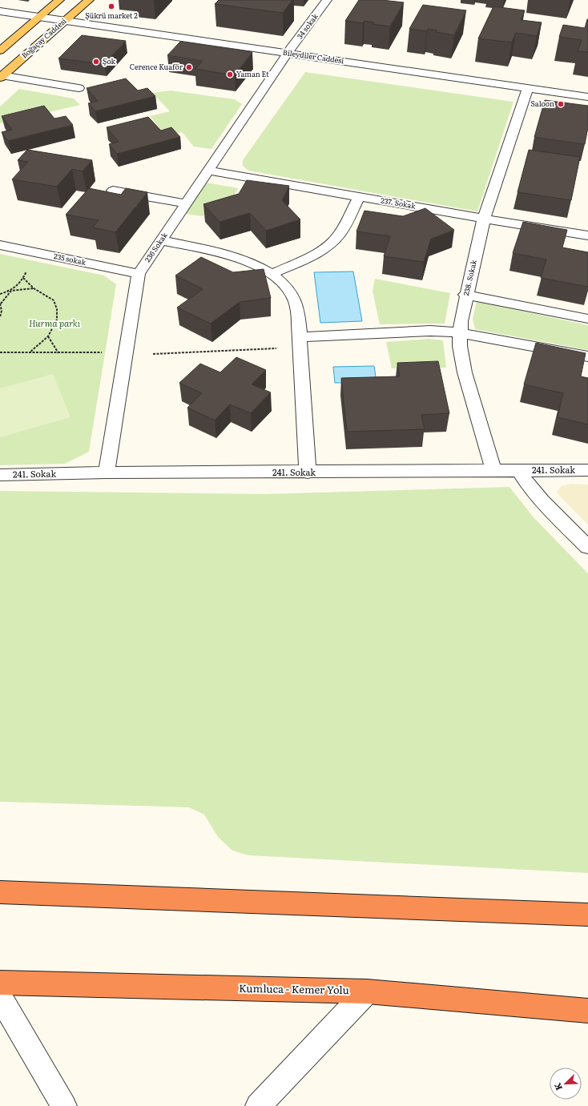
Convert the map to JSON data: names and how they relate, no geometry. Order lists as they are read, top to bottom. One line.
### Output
{"streets":{"highway":["Kumluca - Kemer Yolu"],"main road":["Boğaçay Caddesi"],"street":["34 sokak","Bileydiler Caddesi","237. Sokak","236 Sokak","235 sokak","238. Sokak","241. Sokak"]},"crossings":[["34 sokak","Bileydiler Caddesi"],["34 sokak","236 Sokak"],["Boğaçay Caddesi","Bileydiler Caddesi"],["Bileydiler Caddesi","236 Sokak"],["Bileydiler Caddesi","238. Sokak"],["237. Sokak","236 Sokak"],["237. Sokak","238. Sokak"],["236 Sokak","235 sokak"],["236 Sokak","241. Sokak"],["238. Sokak","241. Sokak"]],"parks":["Hurma parkı"],"places":["Şükrü market 2","Şok","Cerence Kuaför","Yaman Et","Saloon"],"north":"bottom left"}
